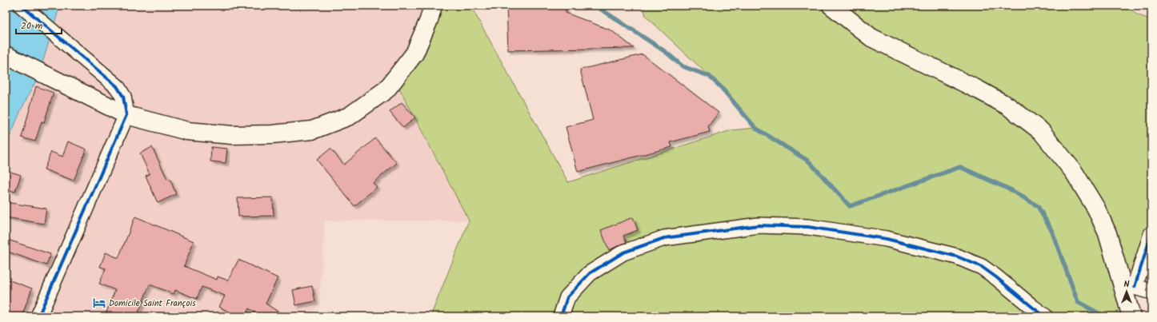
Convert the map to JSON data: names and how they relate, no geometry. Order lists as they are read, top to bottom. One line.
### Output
{"places":{"hotel":["Domicile Saint François"]},"scale_bar":"20 m","north":"top"}
